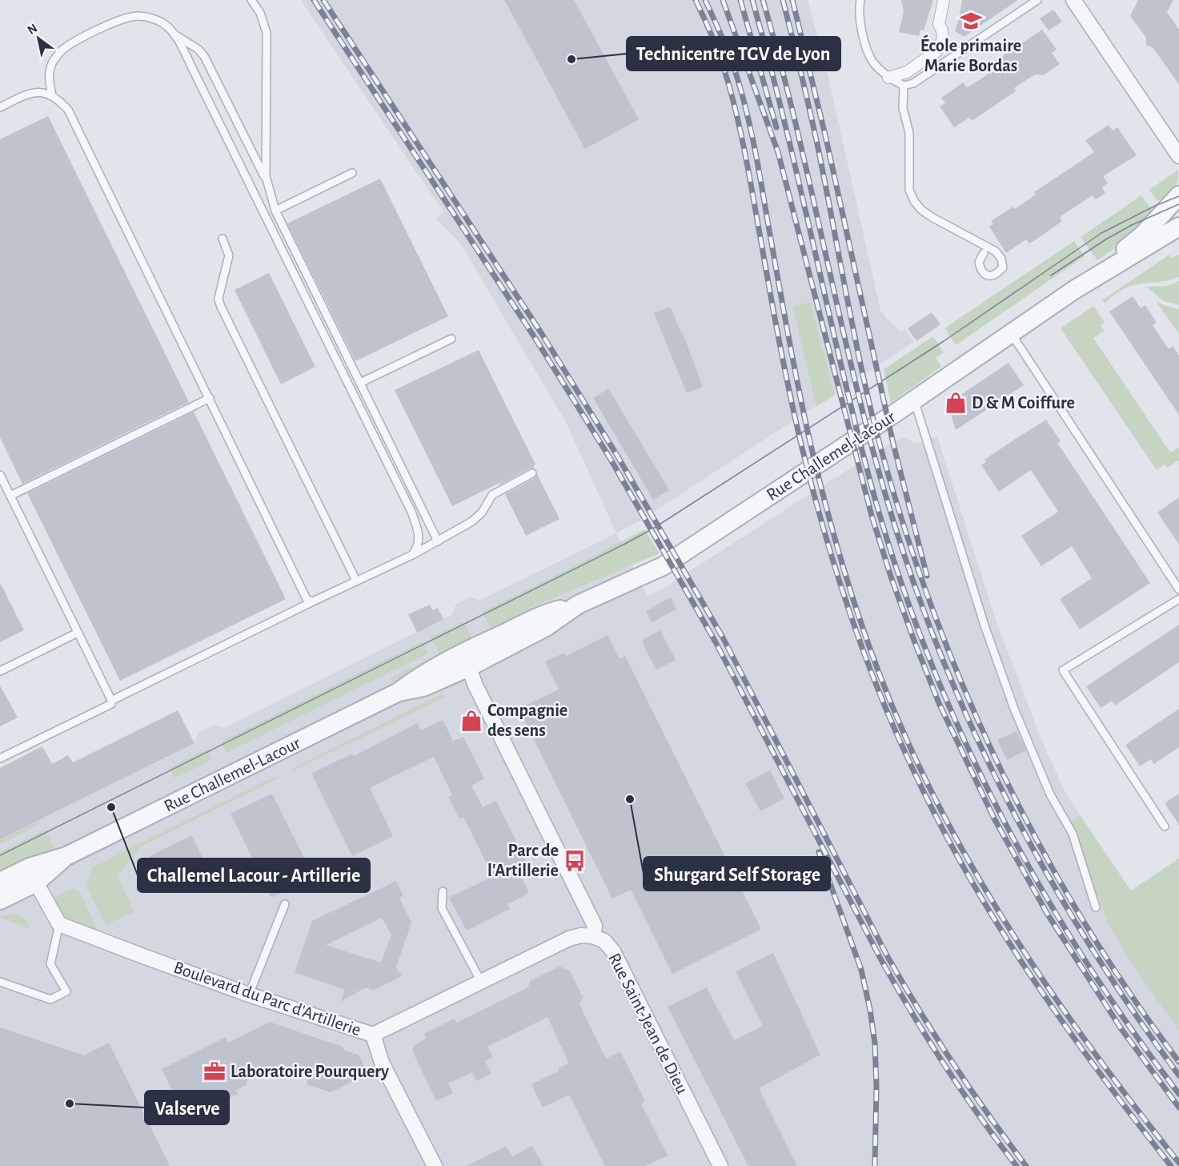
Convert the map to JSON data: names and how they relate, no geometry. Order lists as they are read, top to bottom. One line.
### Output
{"streets":{"street":["Rue Challemel-Lacour","Boulevard du Parc d'Artillerie","Rue Saint-Jean de Dieu"]},"crossings":[["Rue Challemel-Lacour","Rue Saint-Jean de Dieu"],["Boulevard du Parc d'Artillerie","Rue Saint-Jean de Dieu"]],"places":{"school or university":["École primaire Marie Bordas"],"other":["Technicentre TGV de Lyon","Shurgard Self Storage","Challemel Lacour - Artillerie","Valserve"],"shop":["D & M Coiffure","Compagnie des sens"],"bus stop":["Parc de l'Artillerie"],"office":["Laboratoire Pourquery"]},"north":"top left"}
